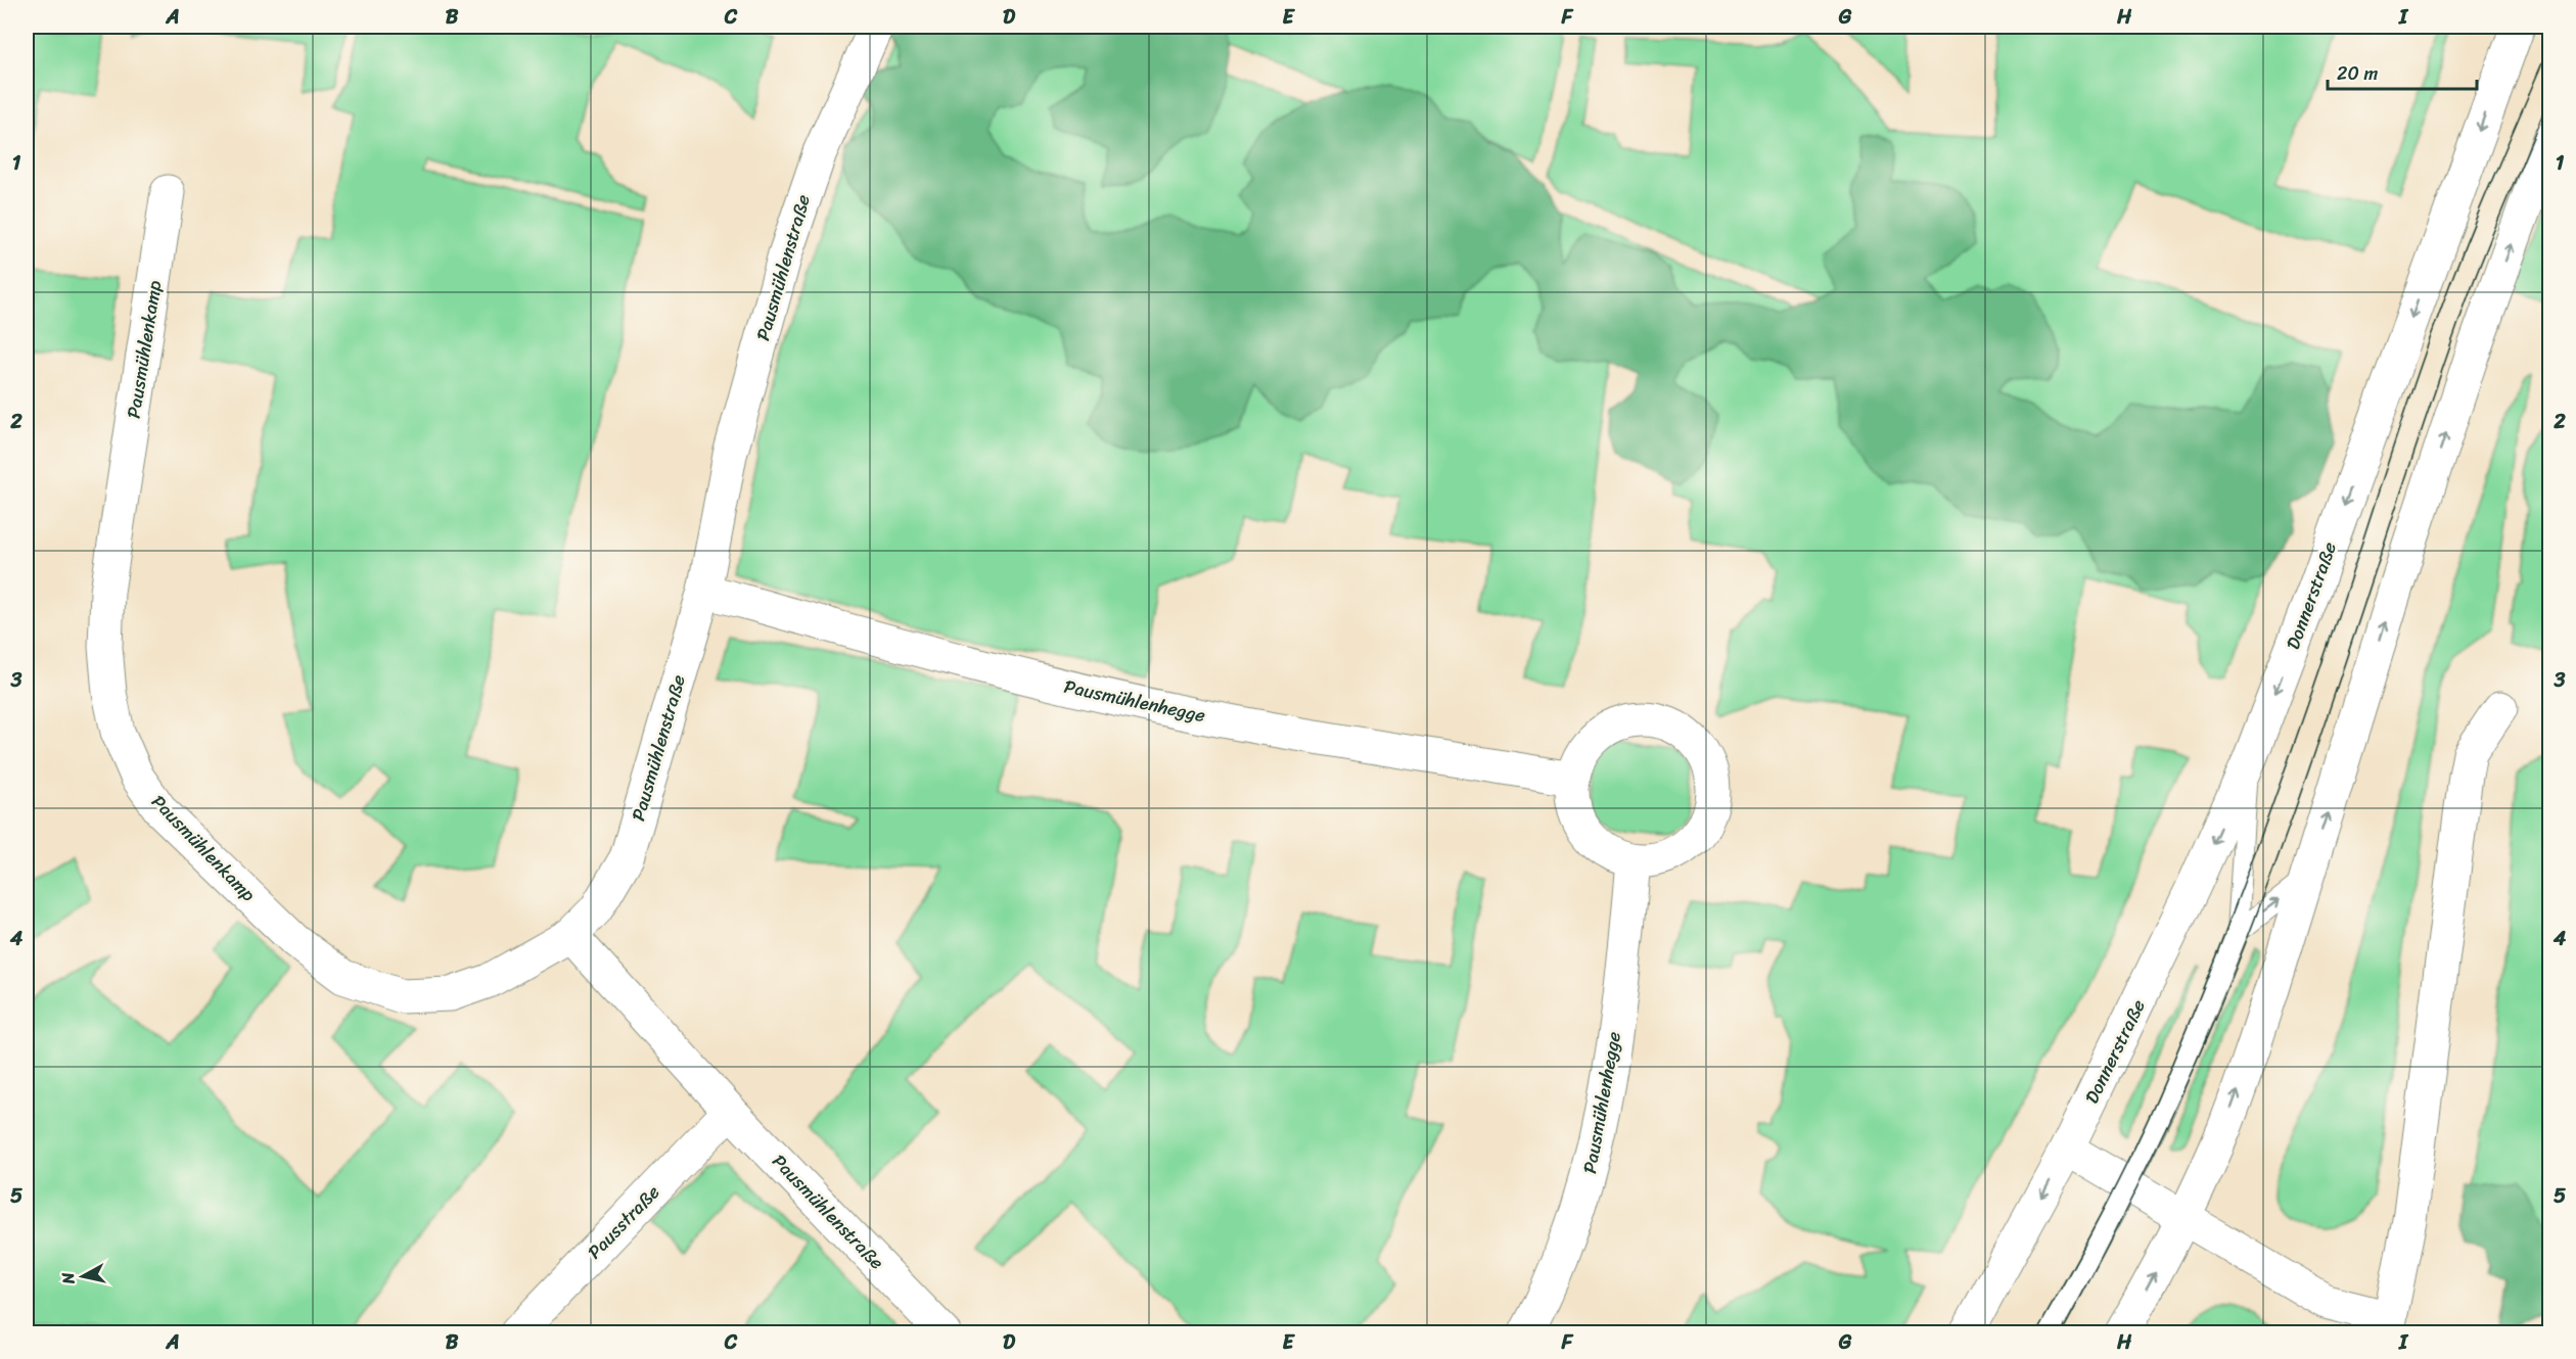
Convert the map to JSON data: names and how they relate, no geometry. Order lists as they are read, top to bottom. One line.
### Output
{"streets":{"street":["Pausmühlenstraße","Pausmühlenkamp","Donnerstraße","Pausmühlenhegge","Pausstraße"]},"crossings":[["Pausmühlenstraße","Pausmühlenkamp"],["Pausmühlenstraße","Pausmühlenhegge"],["Pausmühlenstraße","Pausstraße"]],"scale_bar":"20 m","north":"left","grid":{"columns":["A","B","C","D","E","F","G","H","I"],"rows":["1","2","3","4","5"]}}
